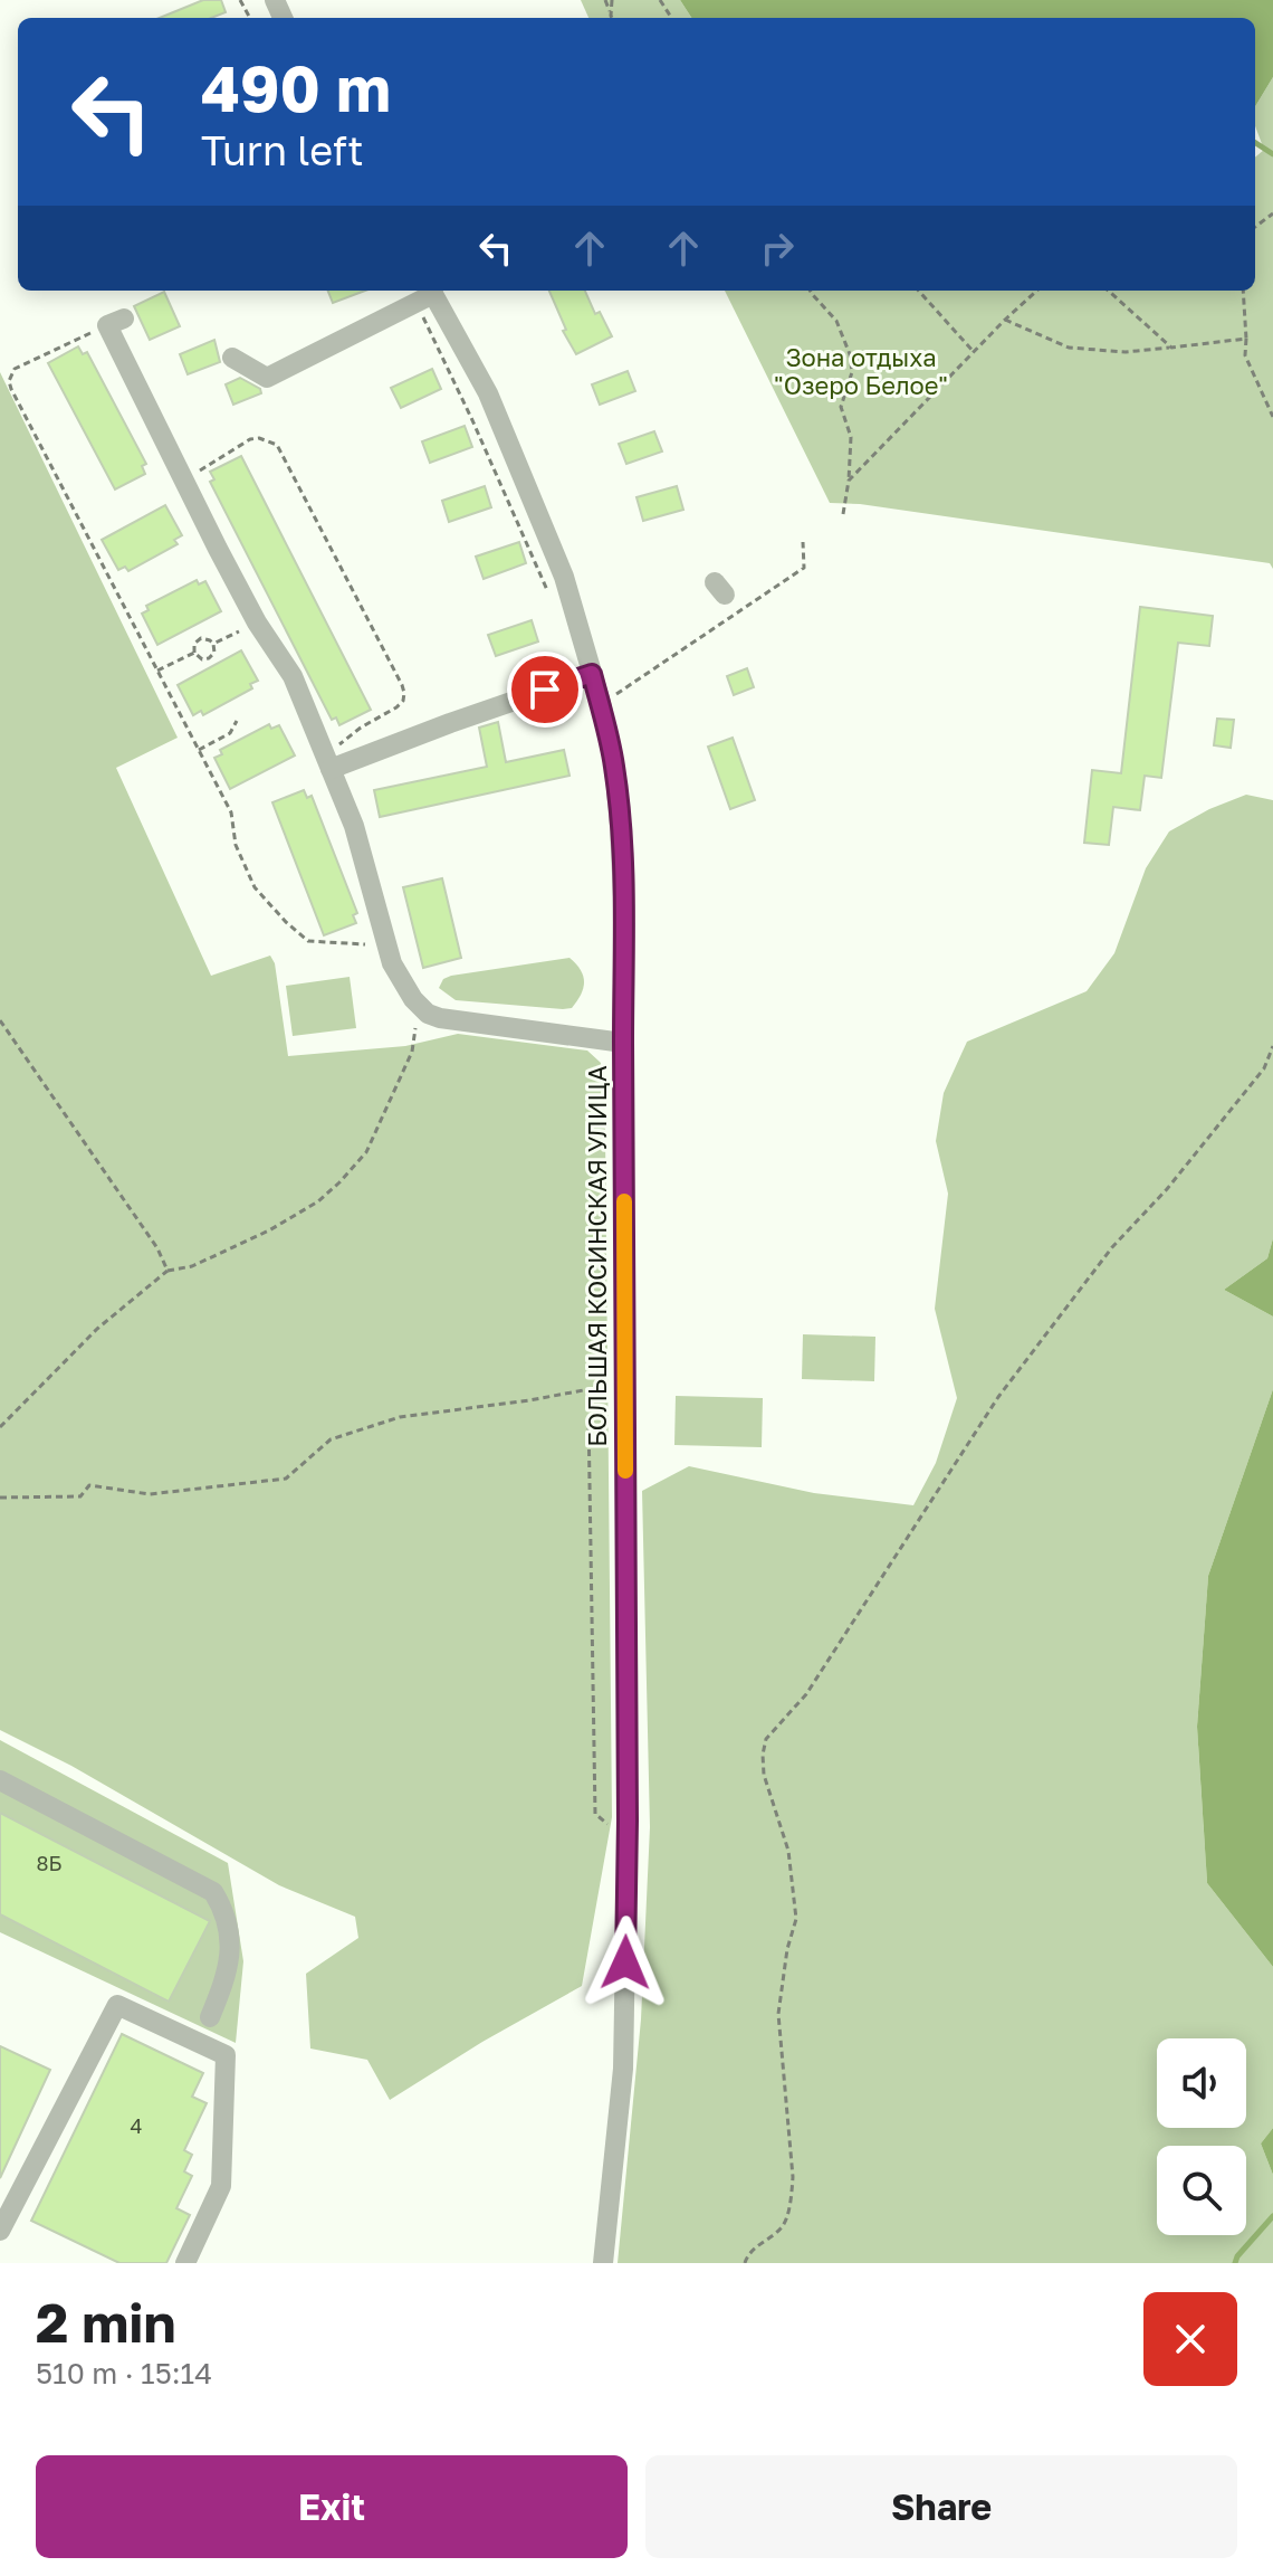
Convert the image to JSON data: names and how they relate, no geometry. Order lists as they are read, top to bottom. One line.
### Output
{"streets":{"street":["БОЛЬШАЯ КОСИНСКАЯ УЛИЦА"]},"parks":["Зона отдыха \"Озеро Белое\""],"house_numbers":["8Б","4"],"page":{"turn":["490 m","Turn left"],"heading":["2 min","510 m · 15:14"],"buttons":["Exit","Share"]}}
